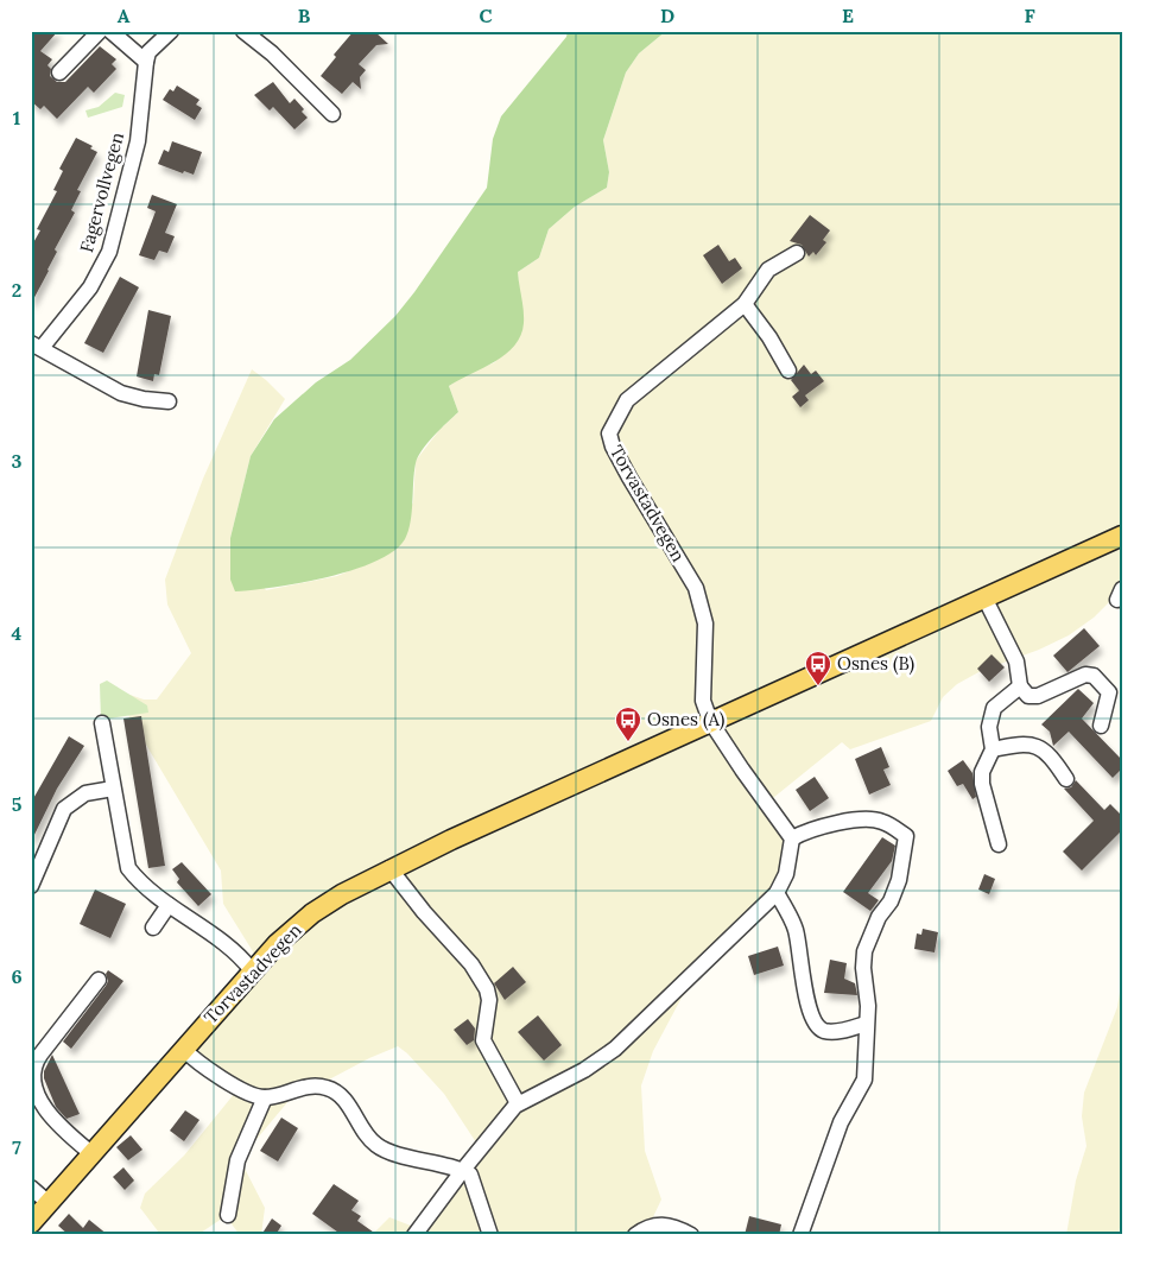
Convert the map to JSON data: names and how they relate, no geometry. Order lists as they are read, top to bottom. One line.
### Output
{"streets":{"main road":["Torvastadvegen"],"street":["Fagervollvegen"]},"places":{"bus stop":["Osnes (B)","Osnes (A)"]},"grid":{"columns":["A","B","C","D","E","F"],"rows":["1","2","3","4","5","6","7"]}}
